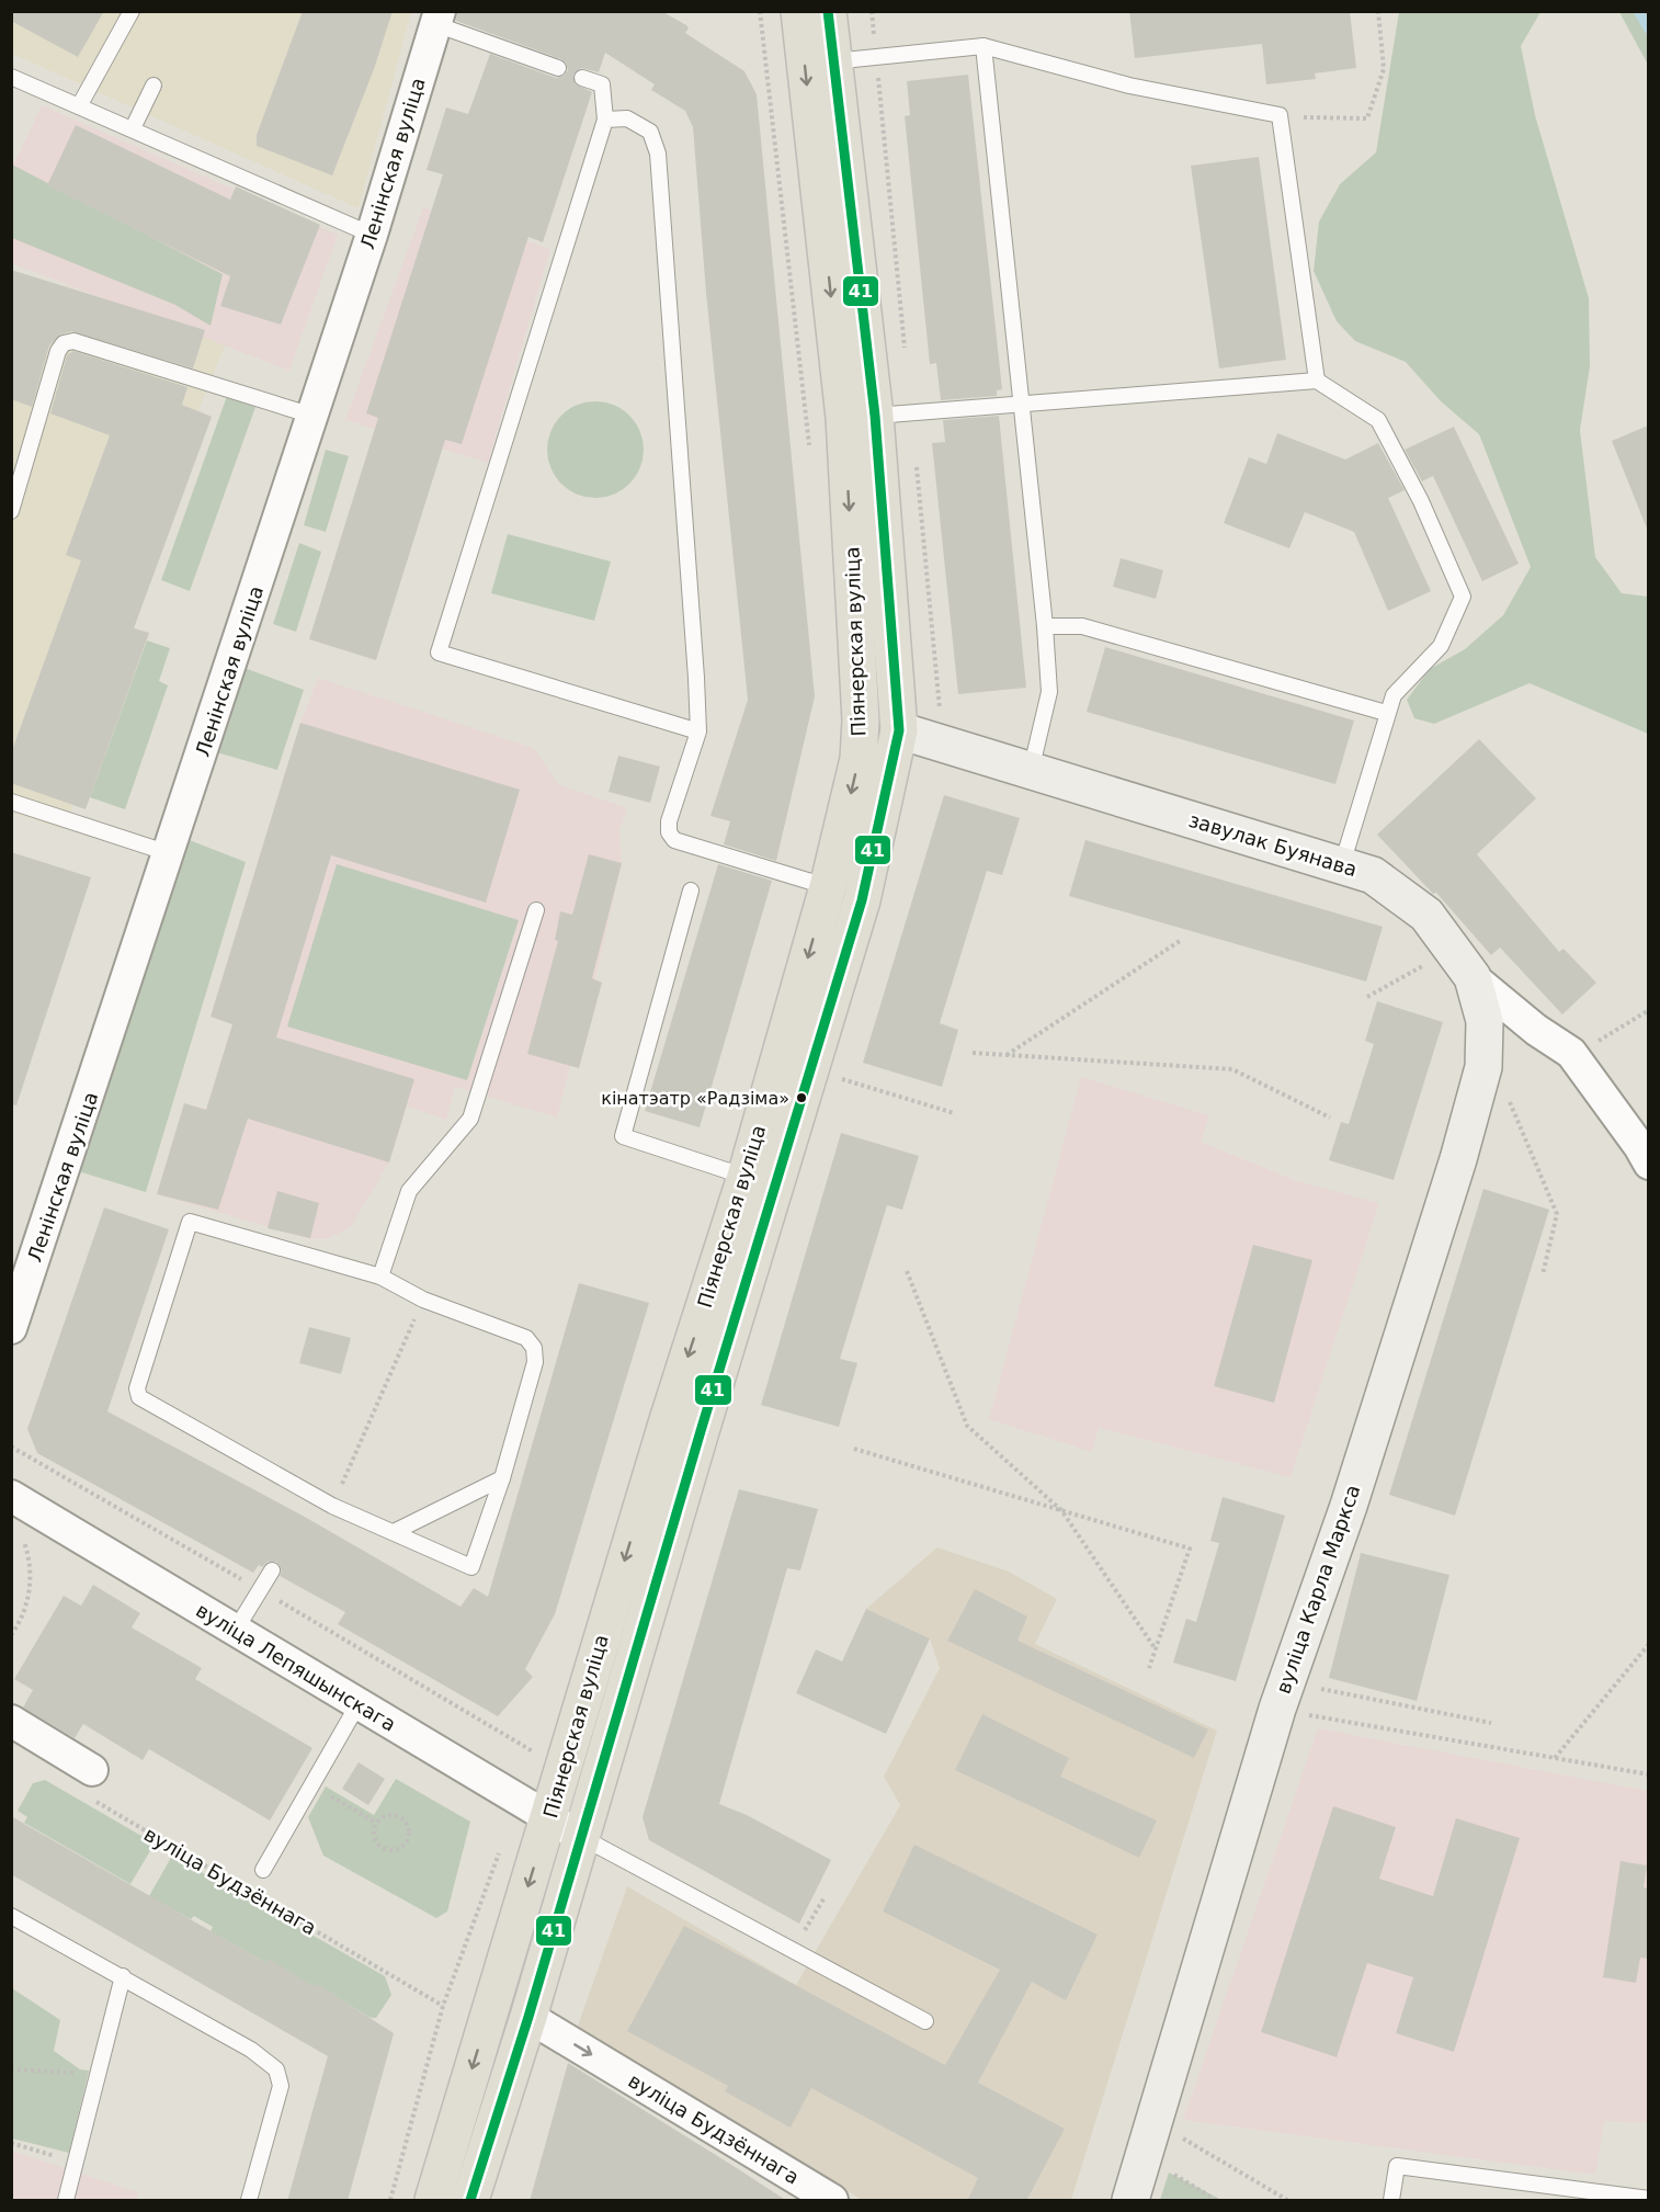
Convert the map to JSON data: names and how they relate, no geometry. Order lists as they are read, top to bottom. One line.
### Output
{"streets":{"main road":["Піянерская вуліца","завулак Буянава","вуліца Карла Маркса"],"street":["Ленінская вуліца","вуліца Лепяшынскага","вуліца Будзённага"]},"crossings":[["Піянерская вуліца","завулак Буянава"],["Піянерская вуліца","вуліца Лепяшынскага"],["Піянерская вуліца","вуліца Будзённага"],["завулак Буянава","вуліца Карла Маркса"]],"one_way":["вуліца Будзённага"],"places":["кінатэатр «Радзіма»"],"lines":["transit line 41"]}
